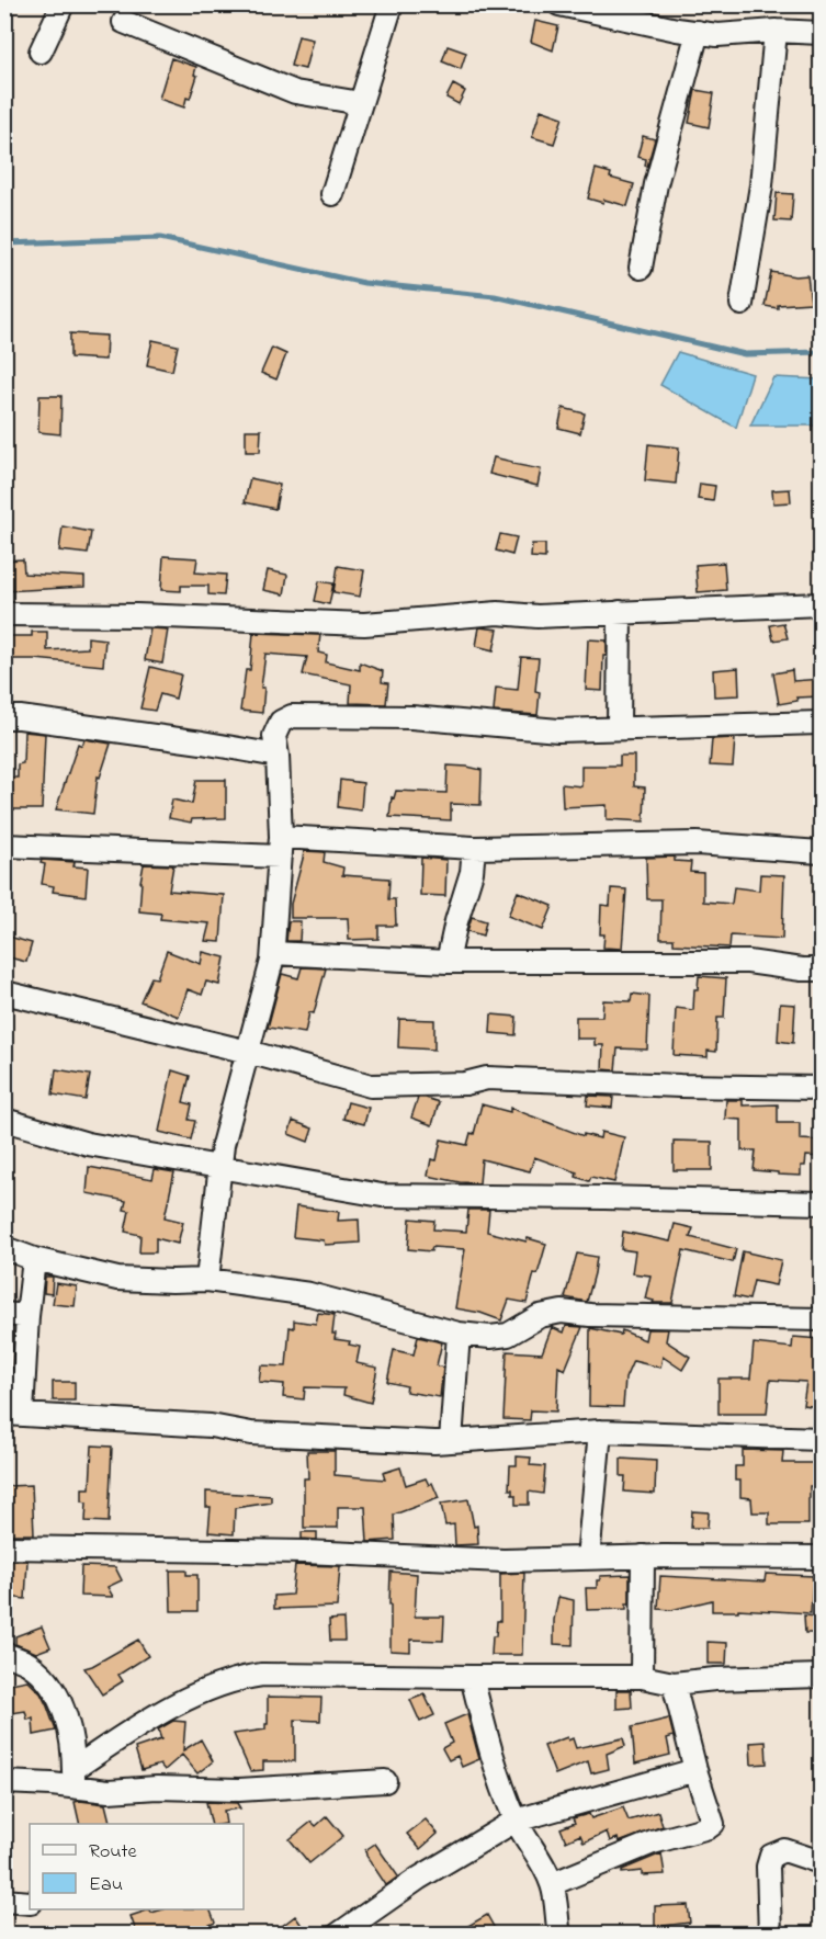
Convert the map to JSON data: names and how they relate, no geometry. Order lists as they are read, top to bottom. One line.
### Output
{"legend":["Route","Eau"]}
